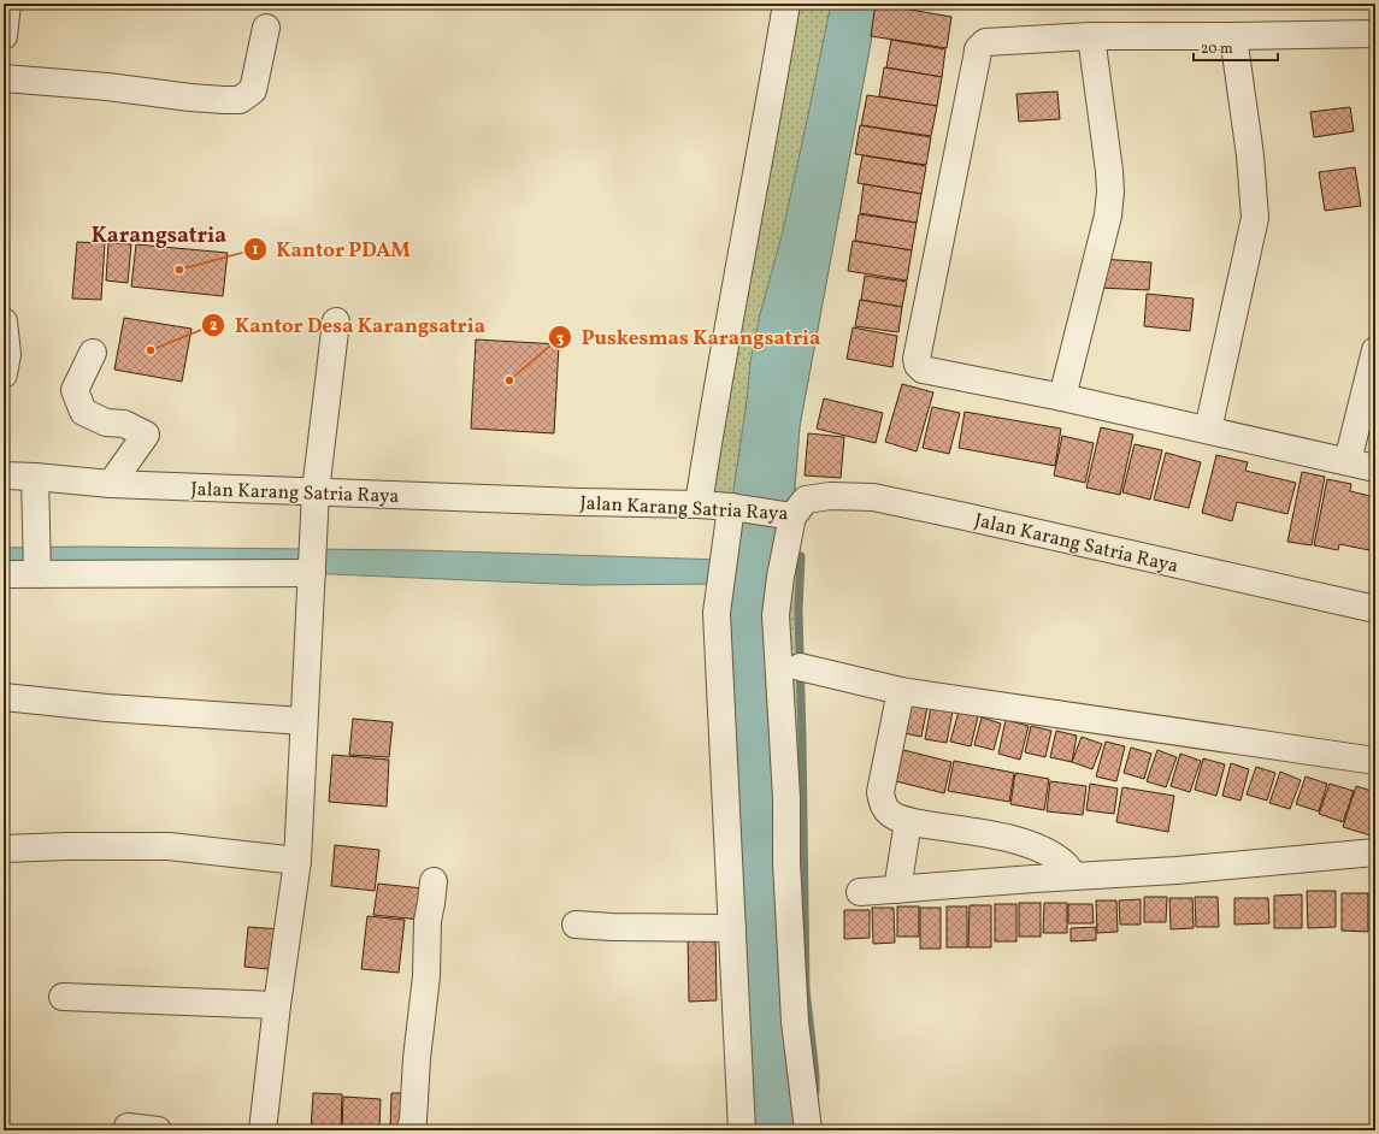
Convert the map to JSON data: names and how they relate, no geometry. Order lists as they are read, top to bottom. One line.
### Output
{"streets":{"street":["Jalan Karang Satria Raya"]},"districts":["Karangsatria"],"places":["Kantor PDAM","Kantor Desa Karangsatria","Puskesmas Karangsatria"],"scale_bar":"20 m"}
